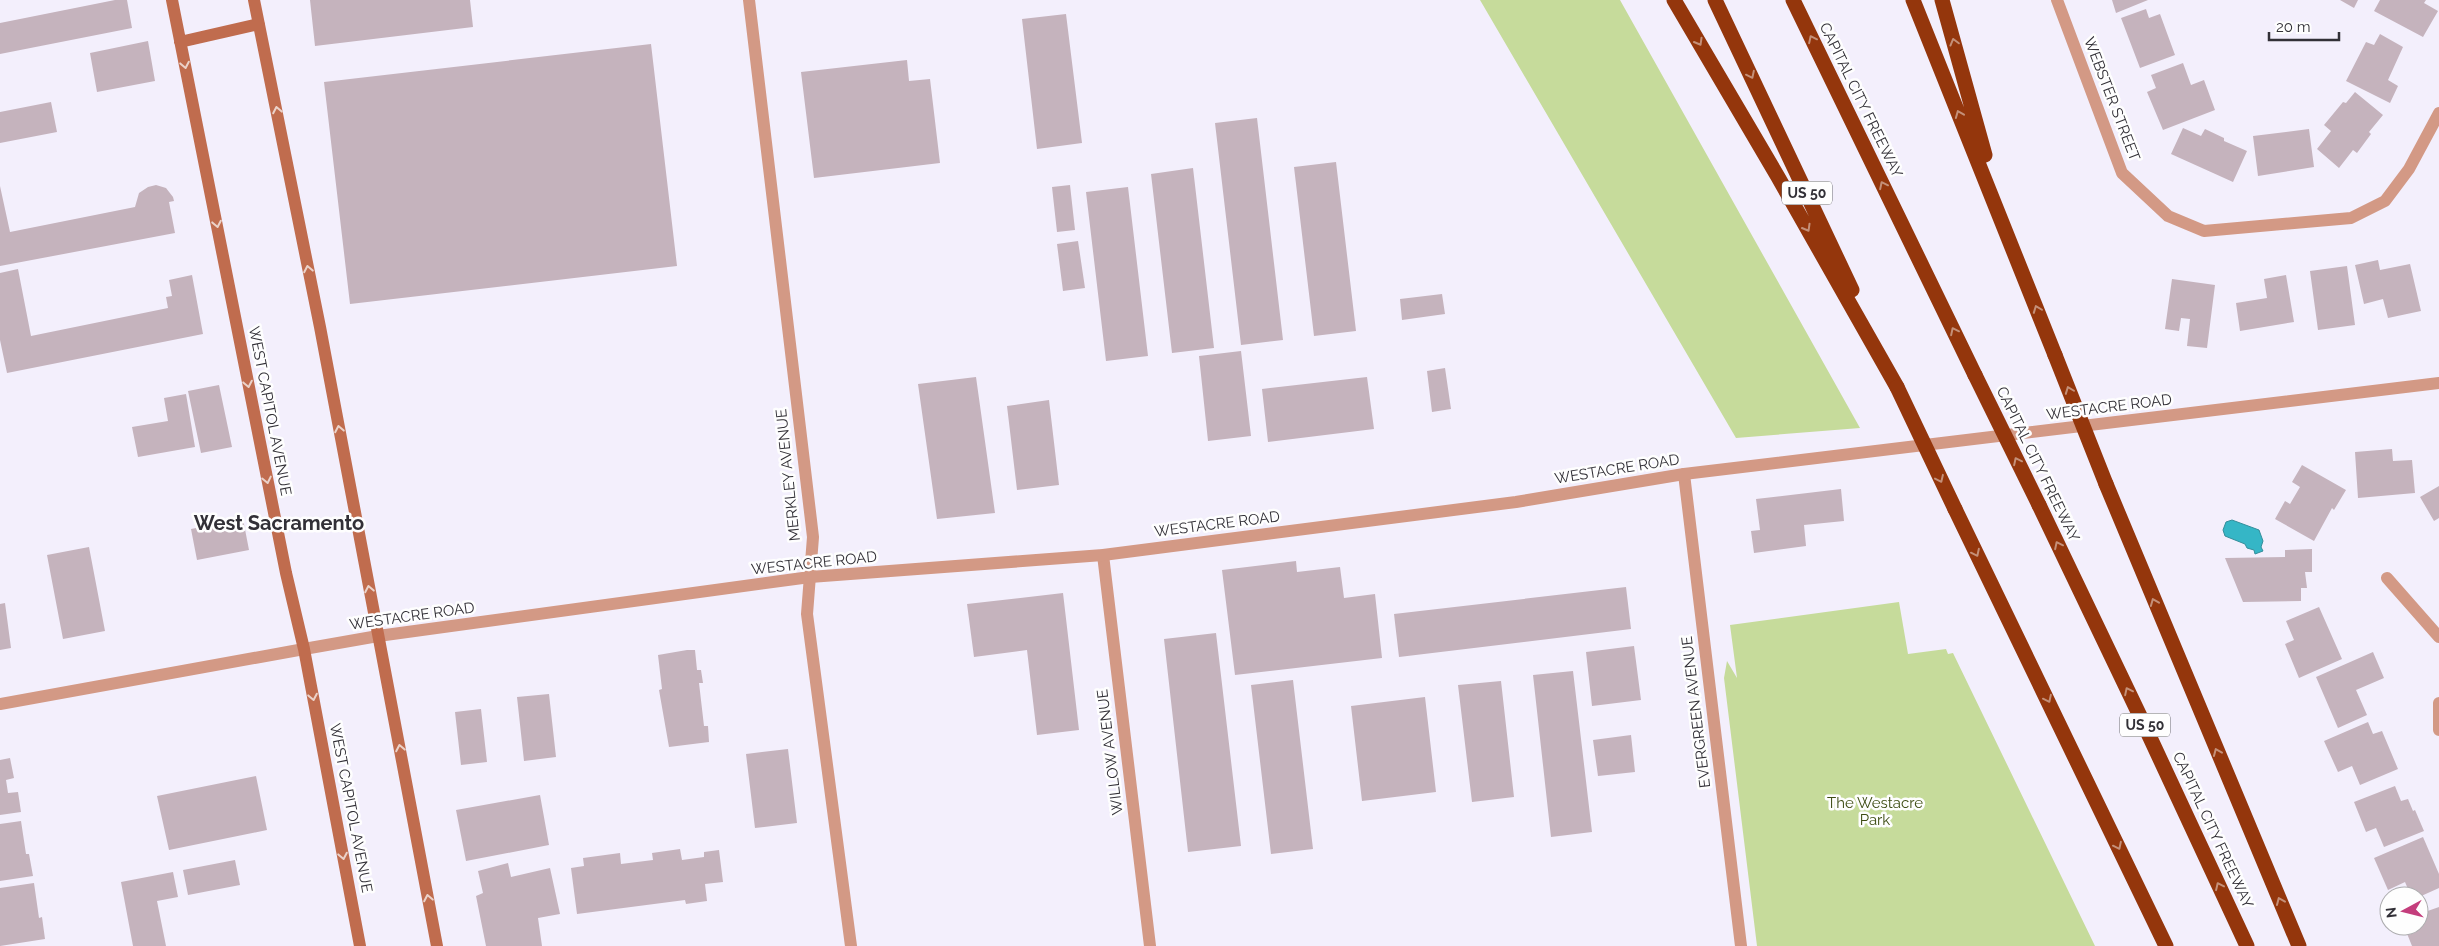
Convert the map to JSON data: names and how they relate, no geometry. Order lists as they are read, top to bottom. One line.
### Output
{"streets":{"highway":["CAPITAL CITY FREEWAY","US 50"],"main road":["WEST CAPITOL AVENUE"],"street":["WEBSTER STREET","WESTACRE ROAD","MERKLEY AVENUE","EVERGREEN AVENUE","WILLOW AVENUE"]},"crossings":[["WESTACRE ROAD","WEST CAPITOL AVENUE"],["WESTACRE ROAD","MERKLEY AVENUE"],["WESTACRE ROAD","EVERGREEN AVENUE"],["WESTACRE ROAD","WILLOW AVENUE"]],"districts":["West Sacramento"],"parks":["The Westacre Park"],"scale_bar":"20 m","north":"left"}
